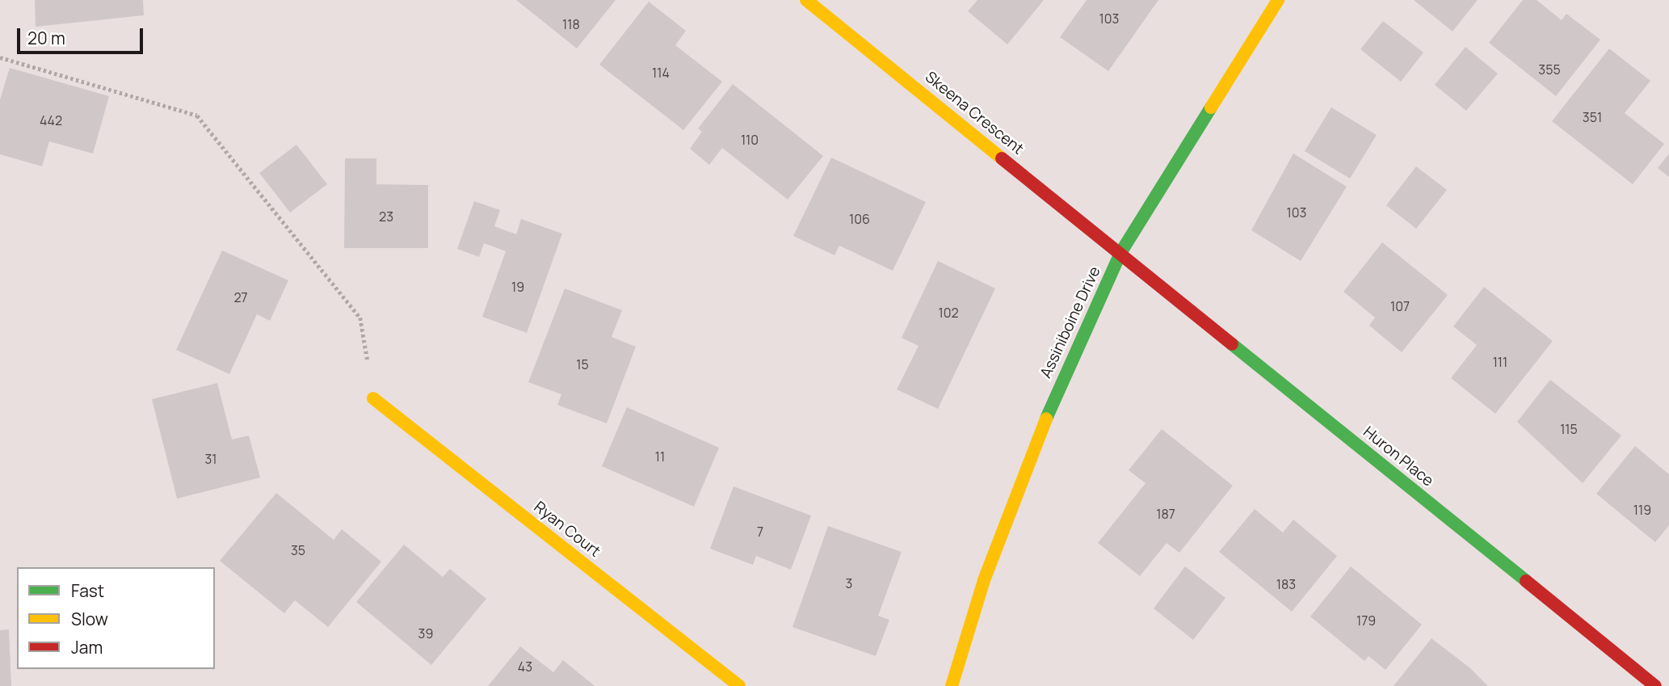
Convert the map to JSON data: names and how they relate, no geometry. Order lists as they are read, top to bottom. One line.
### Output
{"streets":{"street":["Skeena Crescent","Assiniboine Drive","Huron Place","Ryan Court"]},"crossings":[["Skeena Crescent","Assiniboine Drive"],["Skeena Crescent","Huron Place"],["Assiniboine Drive","Huron Place"]],"house_numbers":["103","118","355","114","351","442","110","103","23","106","19","27","107","102","111","15","115","11","31","119","187","7","35","3","183","179","39","43"],"legend":["Fast","Slow","Jam"],"scale_bar":"20 m"}
